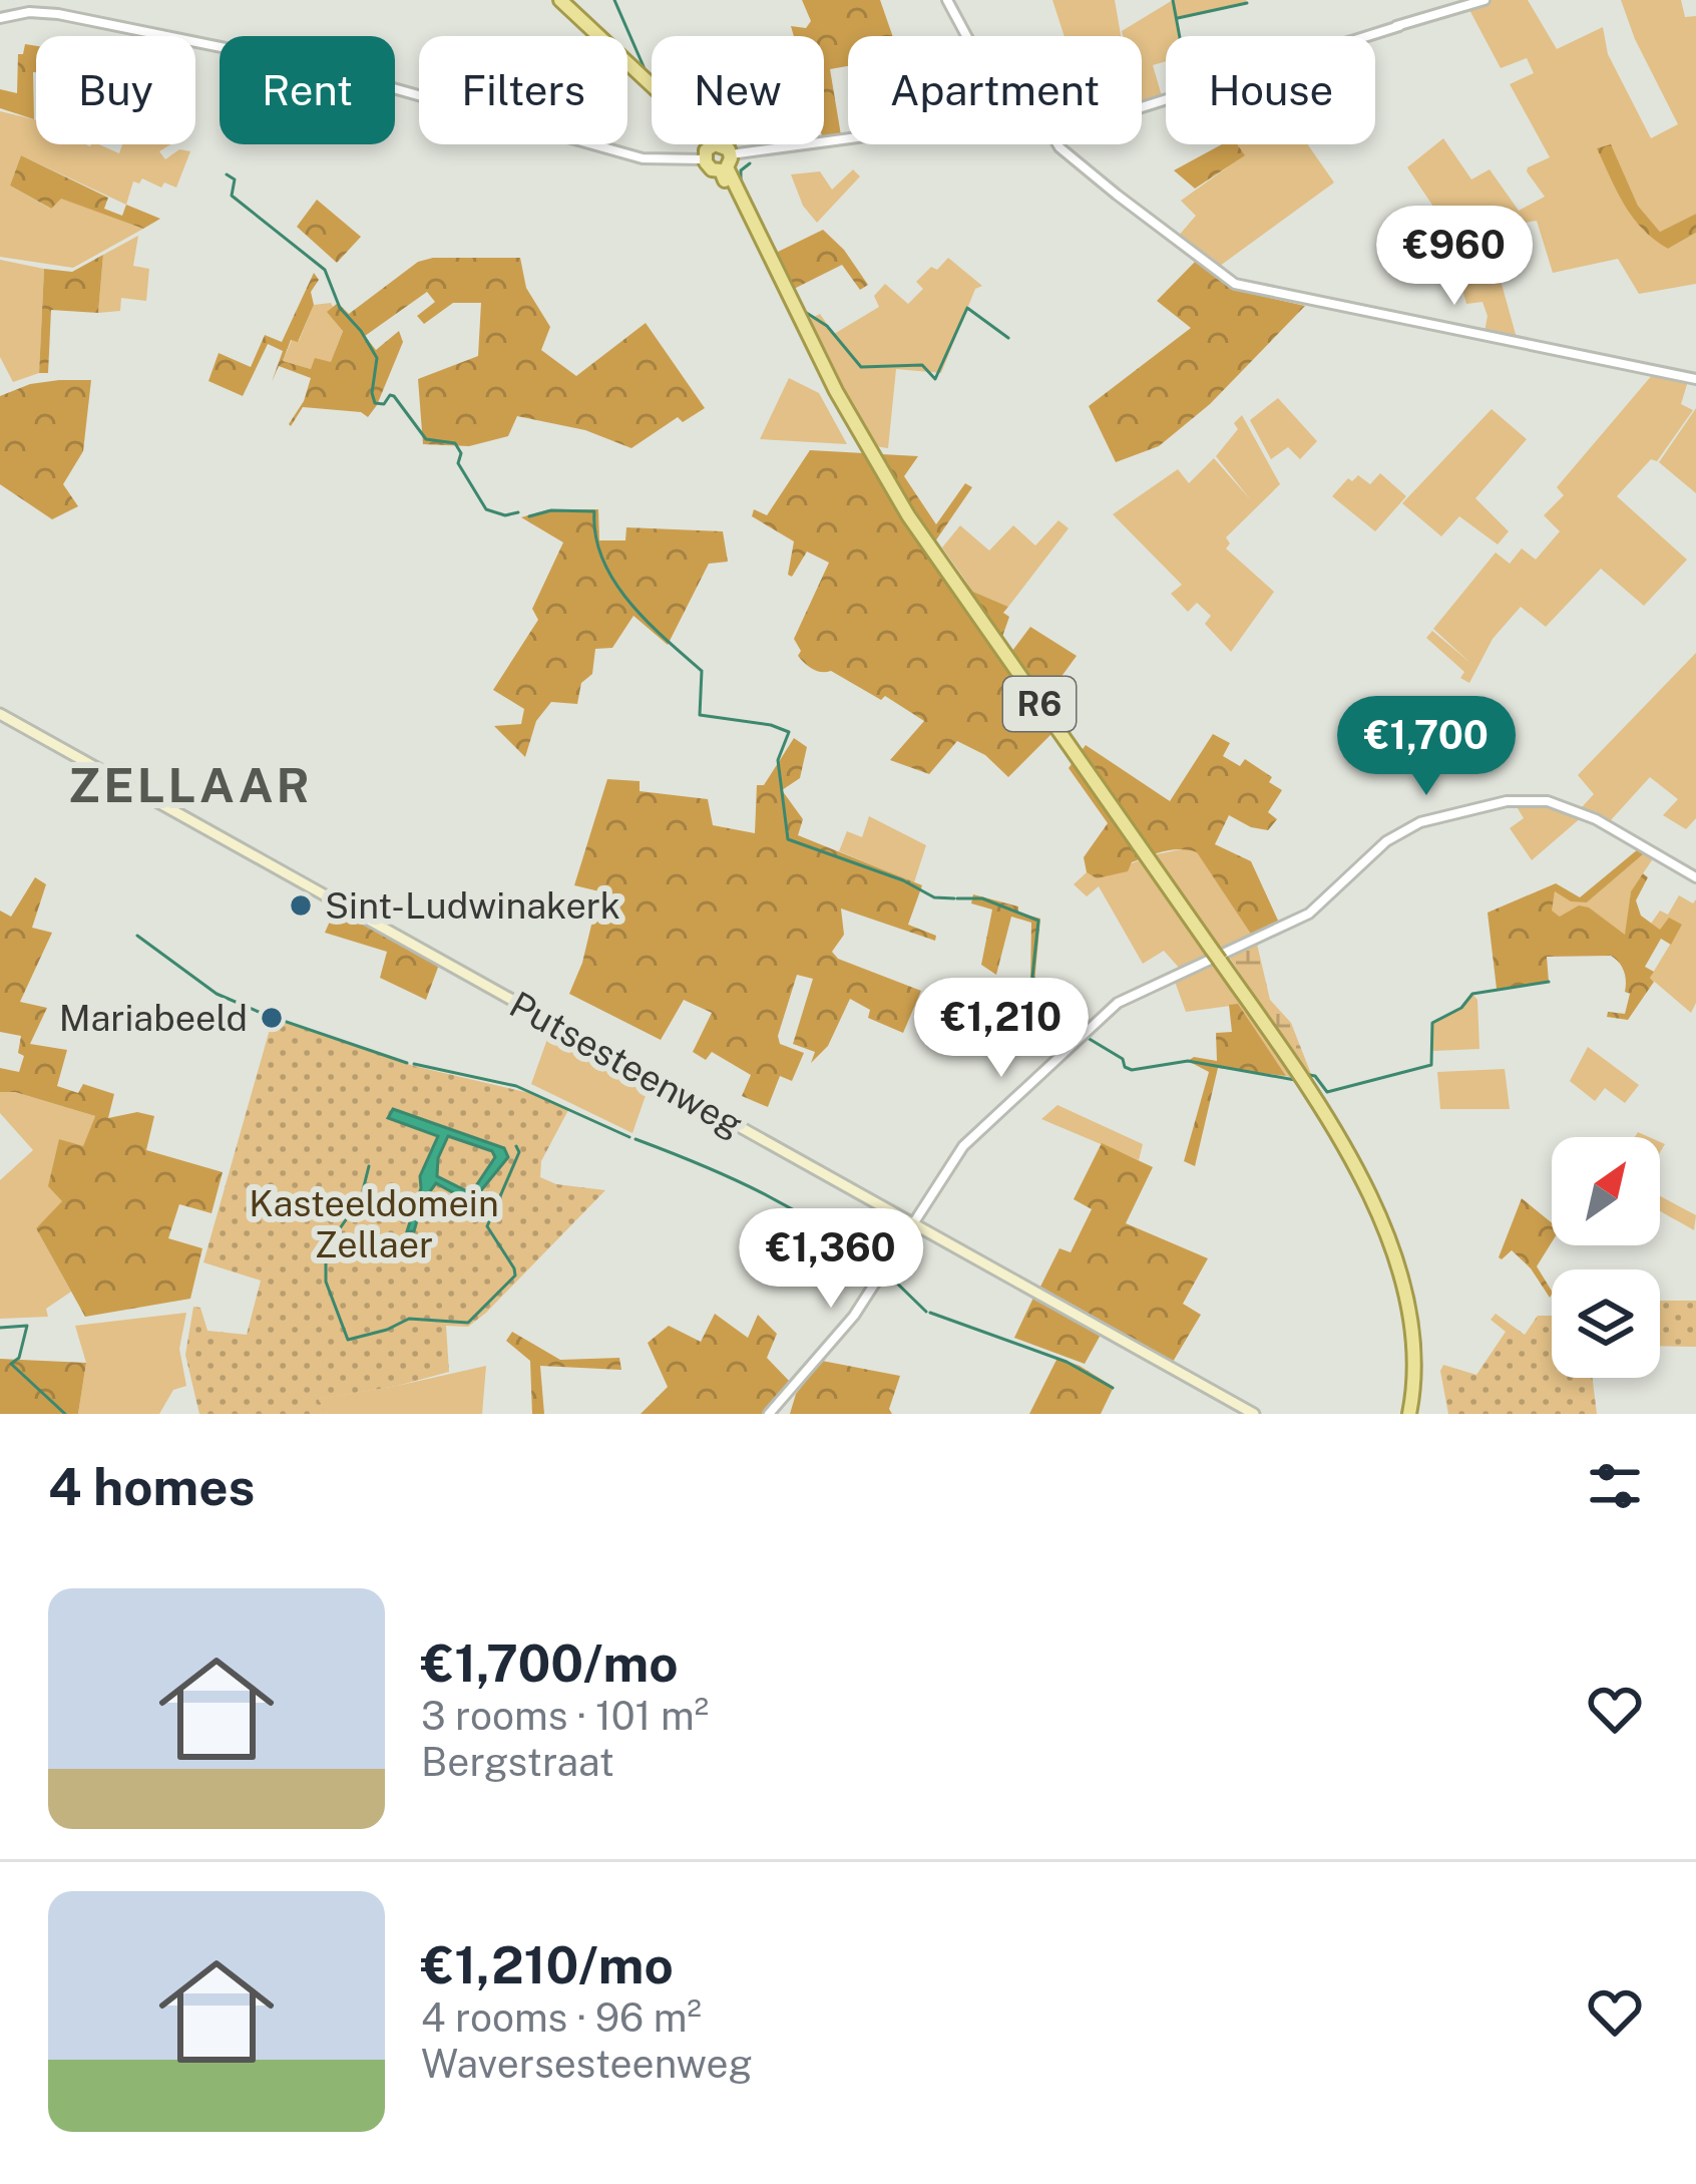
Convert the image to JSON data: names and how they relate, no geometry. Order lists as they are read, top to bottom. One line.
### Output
{"streets":{"main road":["R6","Putsesteenweg"]},"districts":["ZELLAAR"],"parks":["Kasteeldomein Zellaer"],"places":["Sint-Ludwinakerk","Mariabeeld"],"north":"top right","page":{"chip":["Buy","Rent","Filters","New","Apartment","House"],"price":["€960","€1,700","€1,210","€1,360"],"heading":"4 homes","list":[{"name":"€1,700/mo","note":"3 rooms · 101 m² · Bergstraat"},{"name":"€1,210/mo","note":"4 rooms · 96 m² · Waversesteenweg"}]}}
